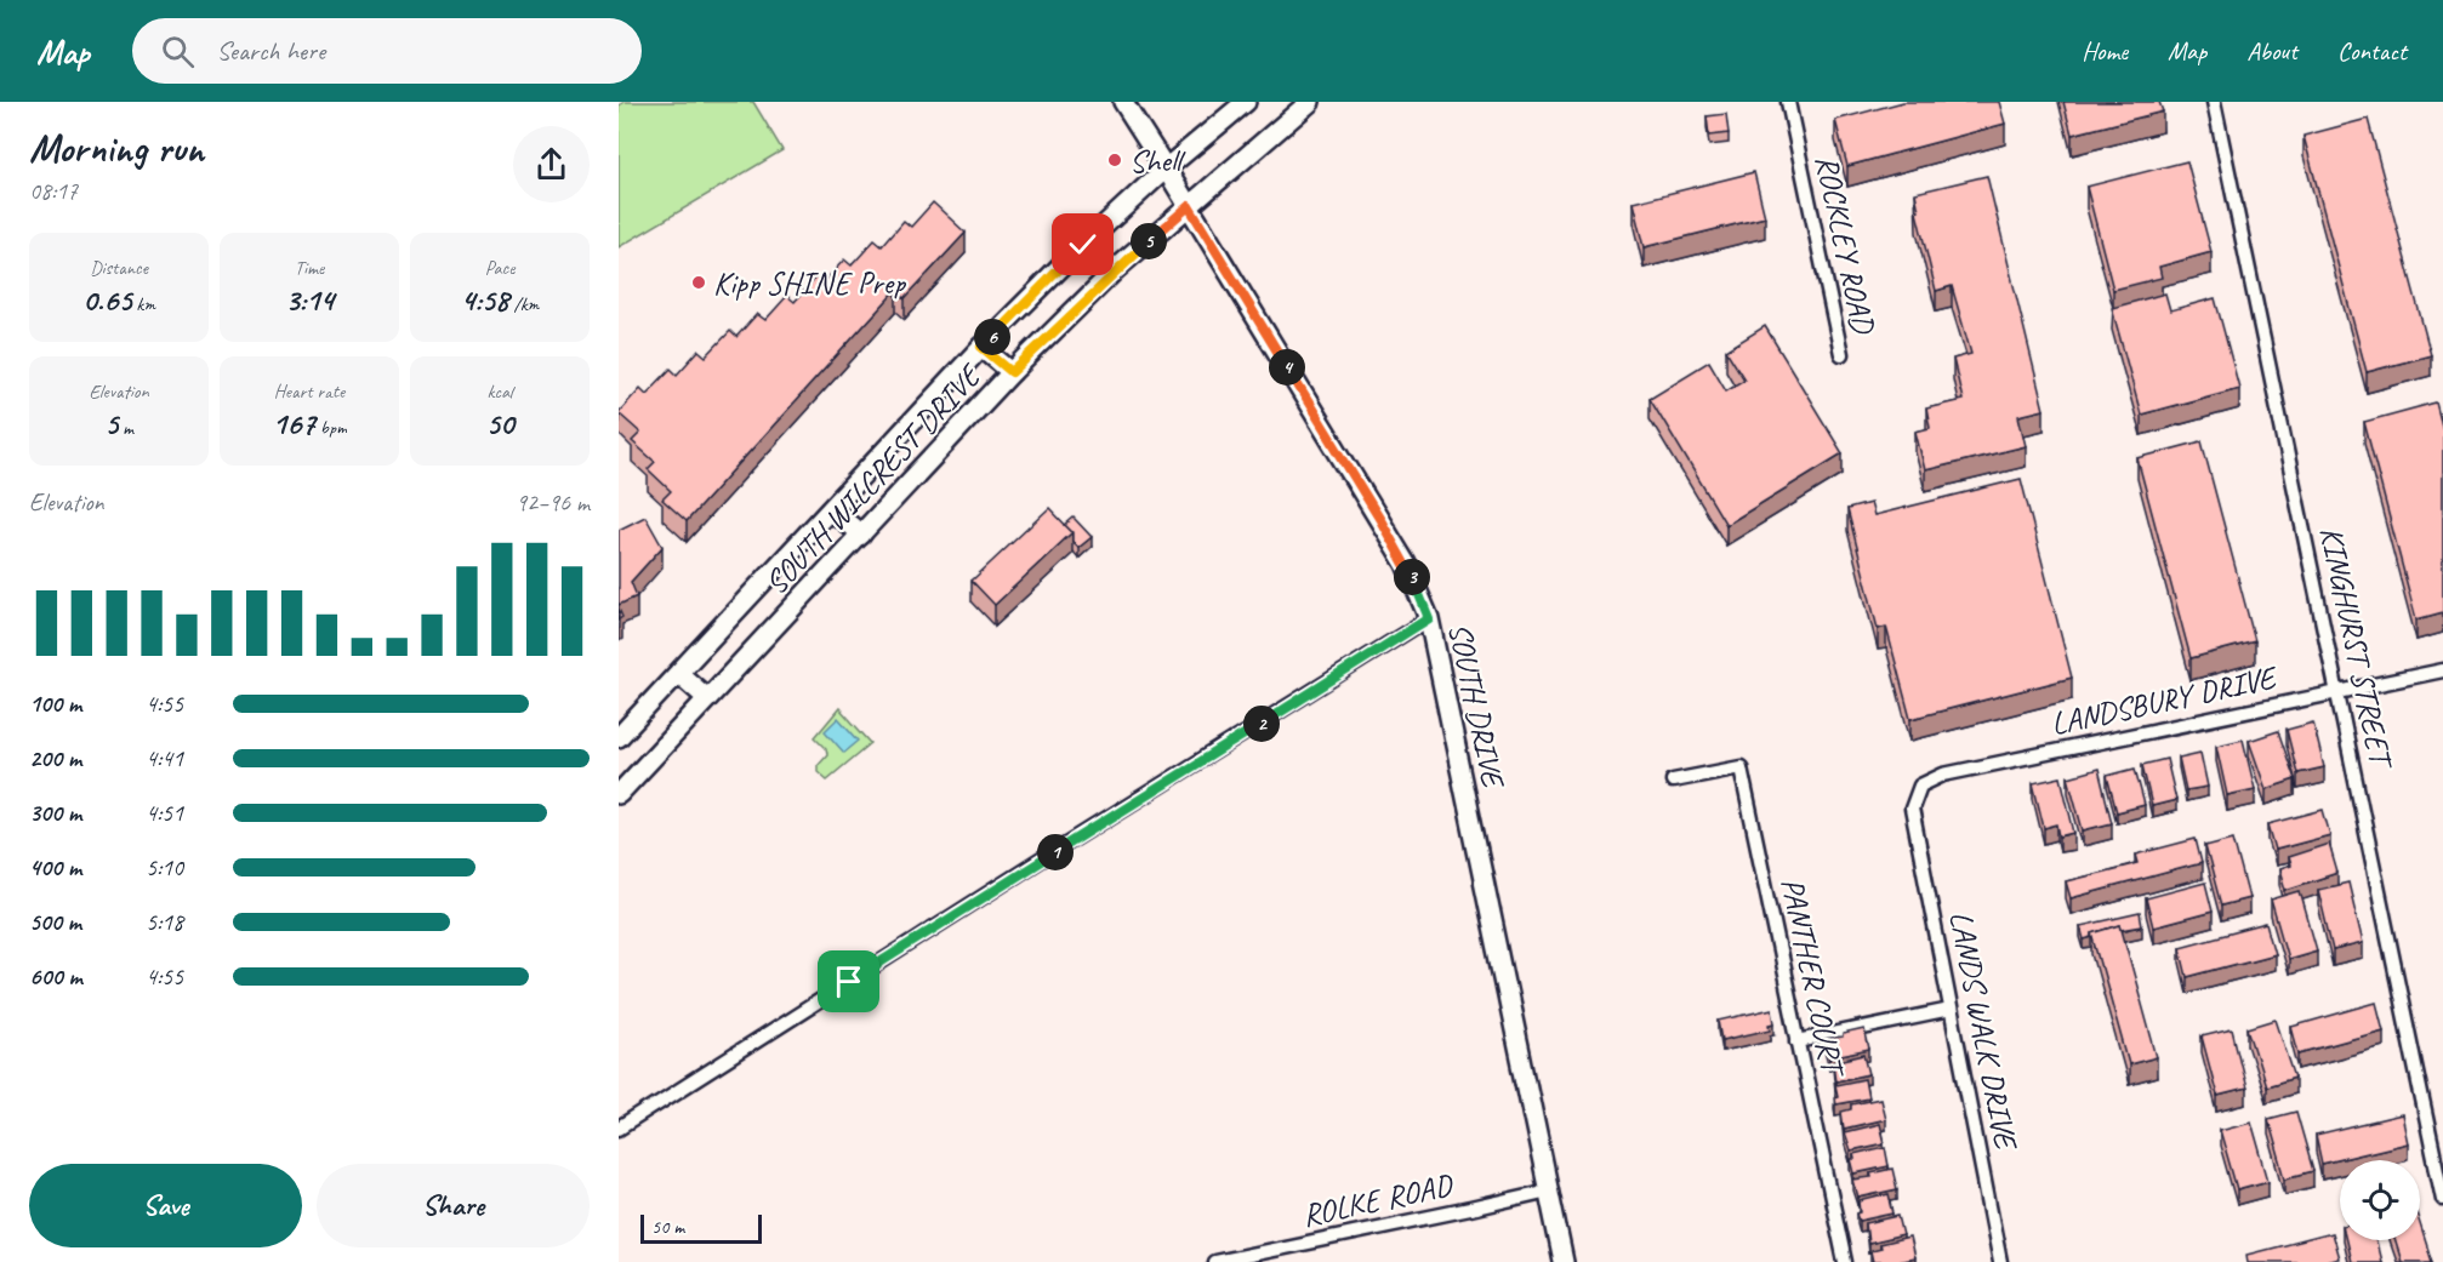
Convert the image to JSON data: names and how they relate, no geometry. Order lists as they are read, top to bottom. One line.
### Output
{"streets":{"main road":["SOUTH WILCREST DRIVE","SOUTH DRIVE"],"street":["ROCKLEY ROAD","KINGHURST STREET","LANDSBURY DRIVE","PANTHER COURT","LANDS WALK DRIVE","ROLKE ROAD"]},"crossings":[["SOUTH WILCREST DRIVE","SOUTH DRIVE"],["KINGHURST STREET","LANDSBURY DRIVE"],["LANDSBURY DRIVE","LANDS WALK DRIVE"],["SOUTH DRIVE","ROLKE ROAD"]],"places":["Shell","Kipp SHINE Prep"],"scale_bar":"50 m","page":{"header":"Map","search":"Search here","nav":["Home","Map","About","Contact"],"heading":["Morning run","08:17"],"pins":["5","6","4","3","2","1"],"stats":[["Distance","0.65 km"],["Time","3:14"],["Pace","4:58 /km"],["Elevation","5 m"],["Heart rate","167 bpm"],["kcal","50"]],"chart":["Elevation","92–96 m"],"list":[{"name":"100 m","note":"4:55"},{"name":"200 m","note":"4:41"},{"name":"300 m","note":"4:51"},{"name":"400 m","note":"5:10"},{"name":"500 m","note":"5:18"},{"name":"600 m","note":"4:55"}],"buttons":["Save","Share"],"scale":"50 m"}}
